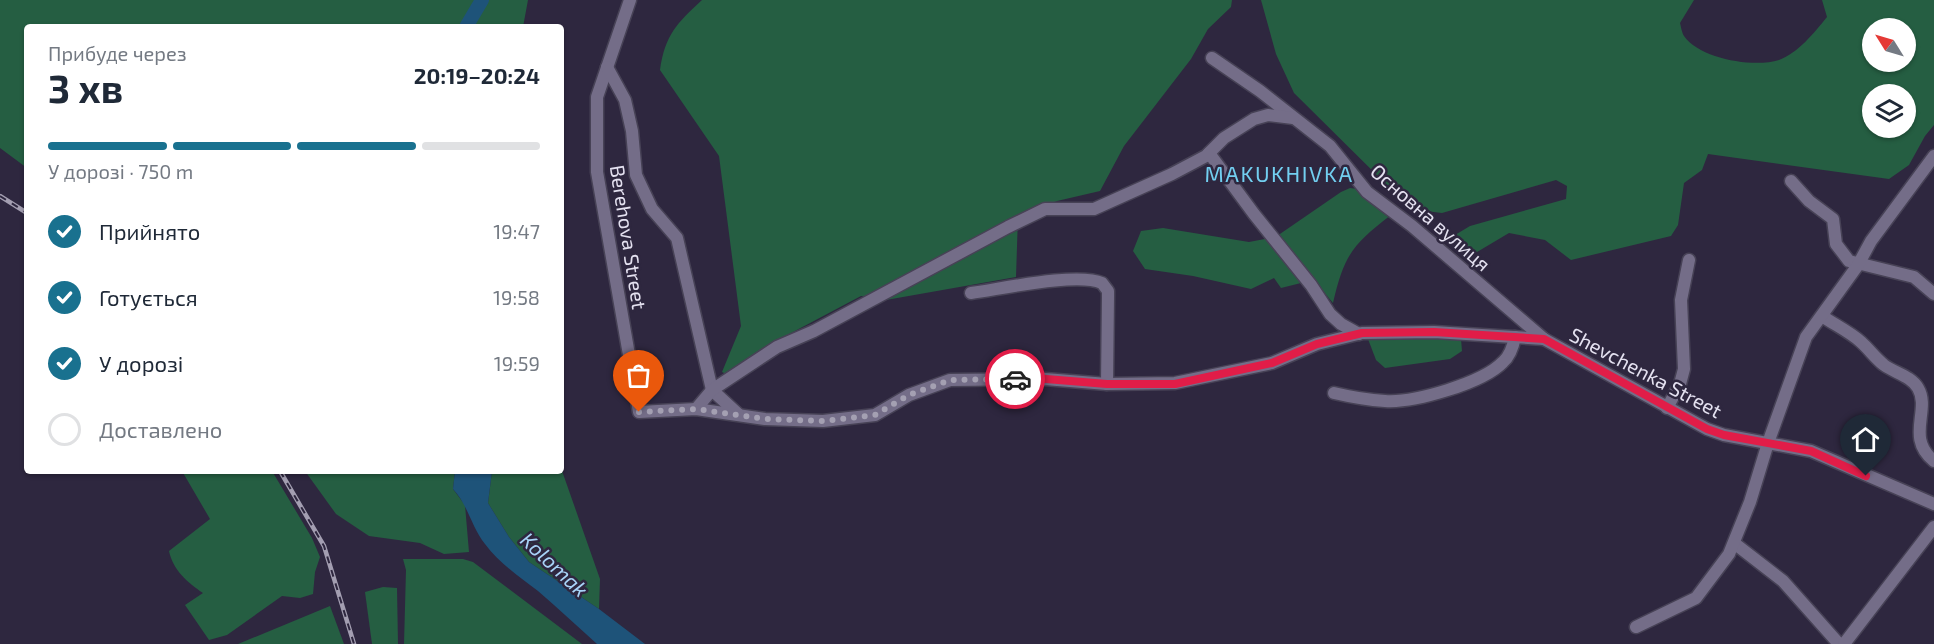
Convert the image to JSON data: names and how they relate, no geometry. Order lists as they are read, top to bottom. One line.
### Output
{"streets":{"street":["Основна вулиця","Berehova Street","Shevchenka Street"]},"crossings":[["Основна вулиця","Shevchenka Street"]],"districts":["MAKUKHIVKA"],"water":["Kolomak"],"north":"top left","page":{"heading":["3 хв","Прибуде через","20:19–20:24"],"bar":"У дорозі · 750 m","list":[["Прийнято","19:47"],["Готується","19:58"],["У дорозі","19:59"],"Доставлено"]}}
